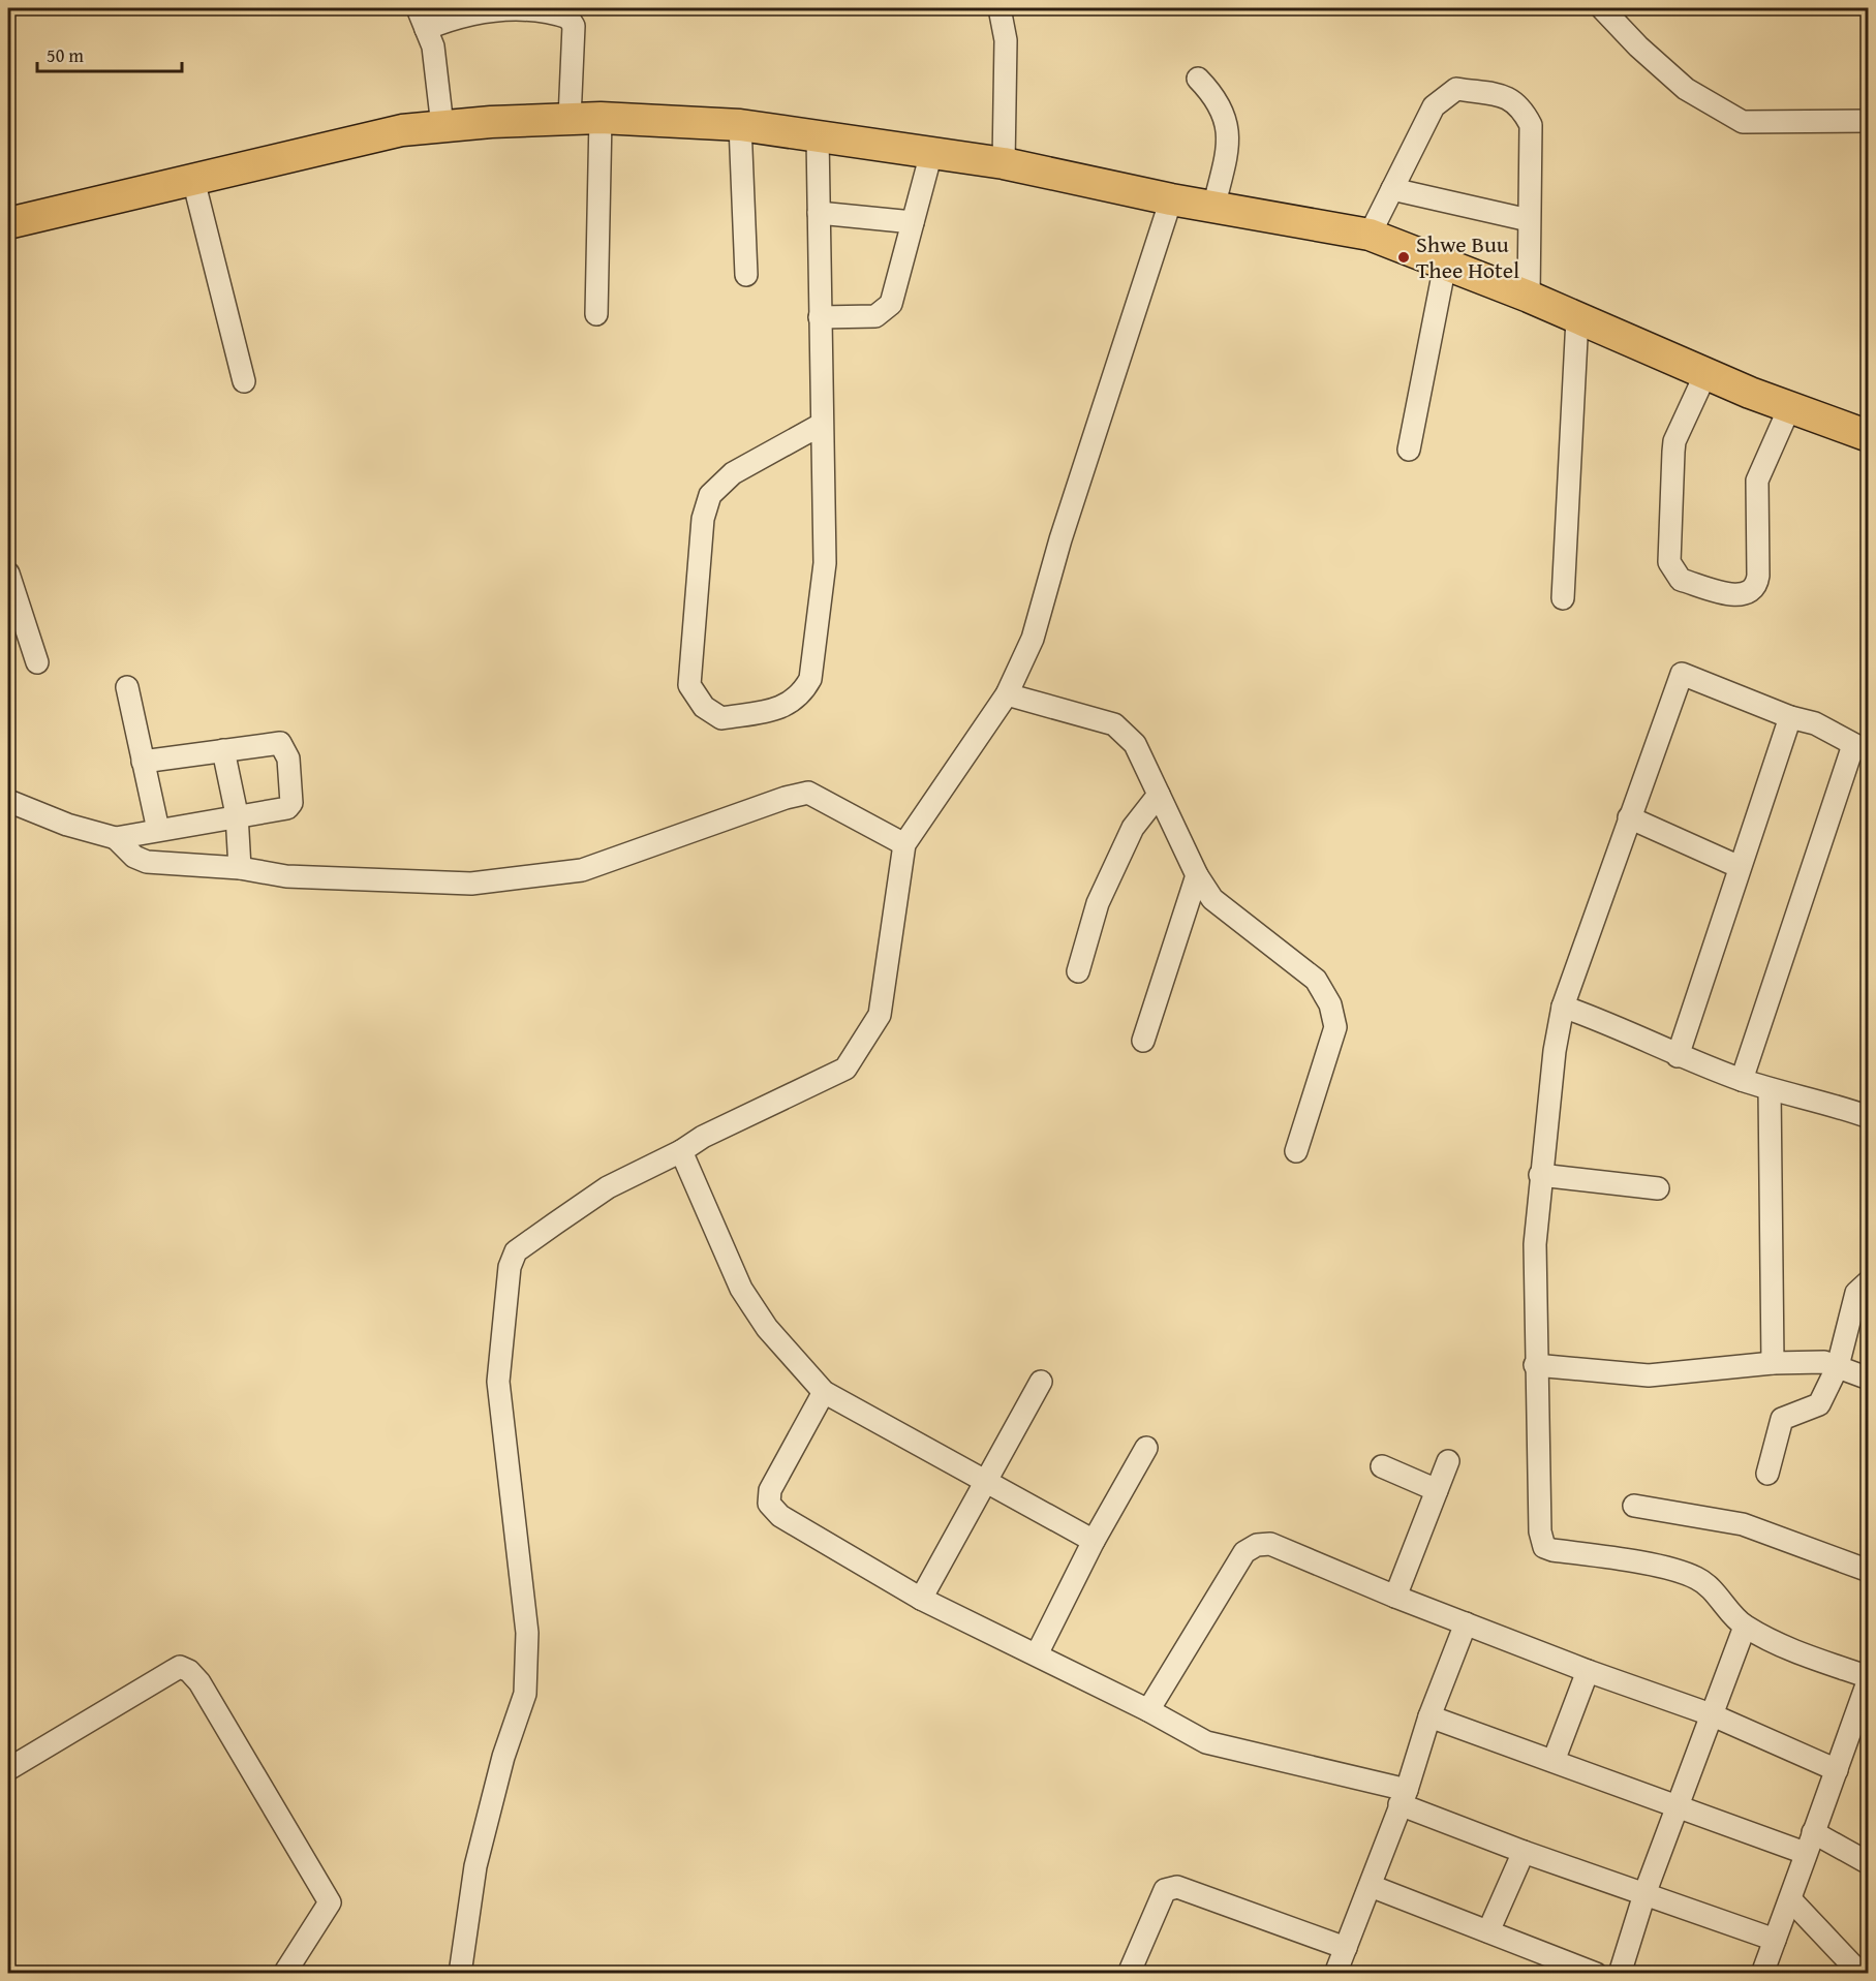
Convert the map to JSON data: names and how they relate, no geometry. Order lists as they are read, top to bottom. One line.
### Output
{"places":["Shwe Buu Thee Hotel"],"scale_bar":"50 m"}
